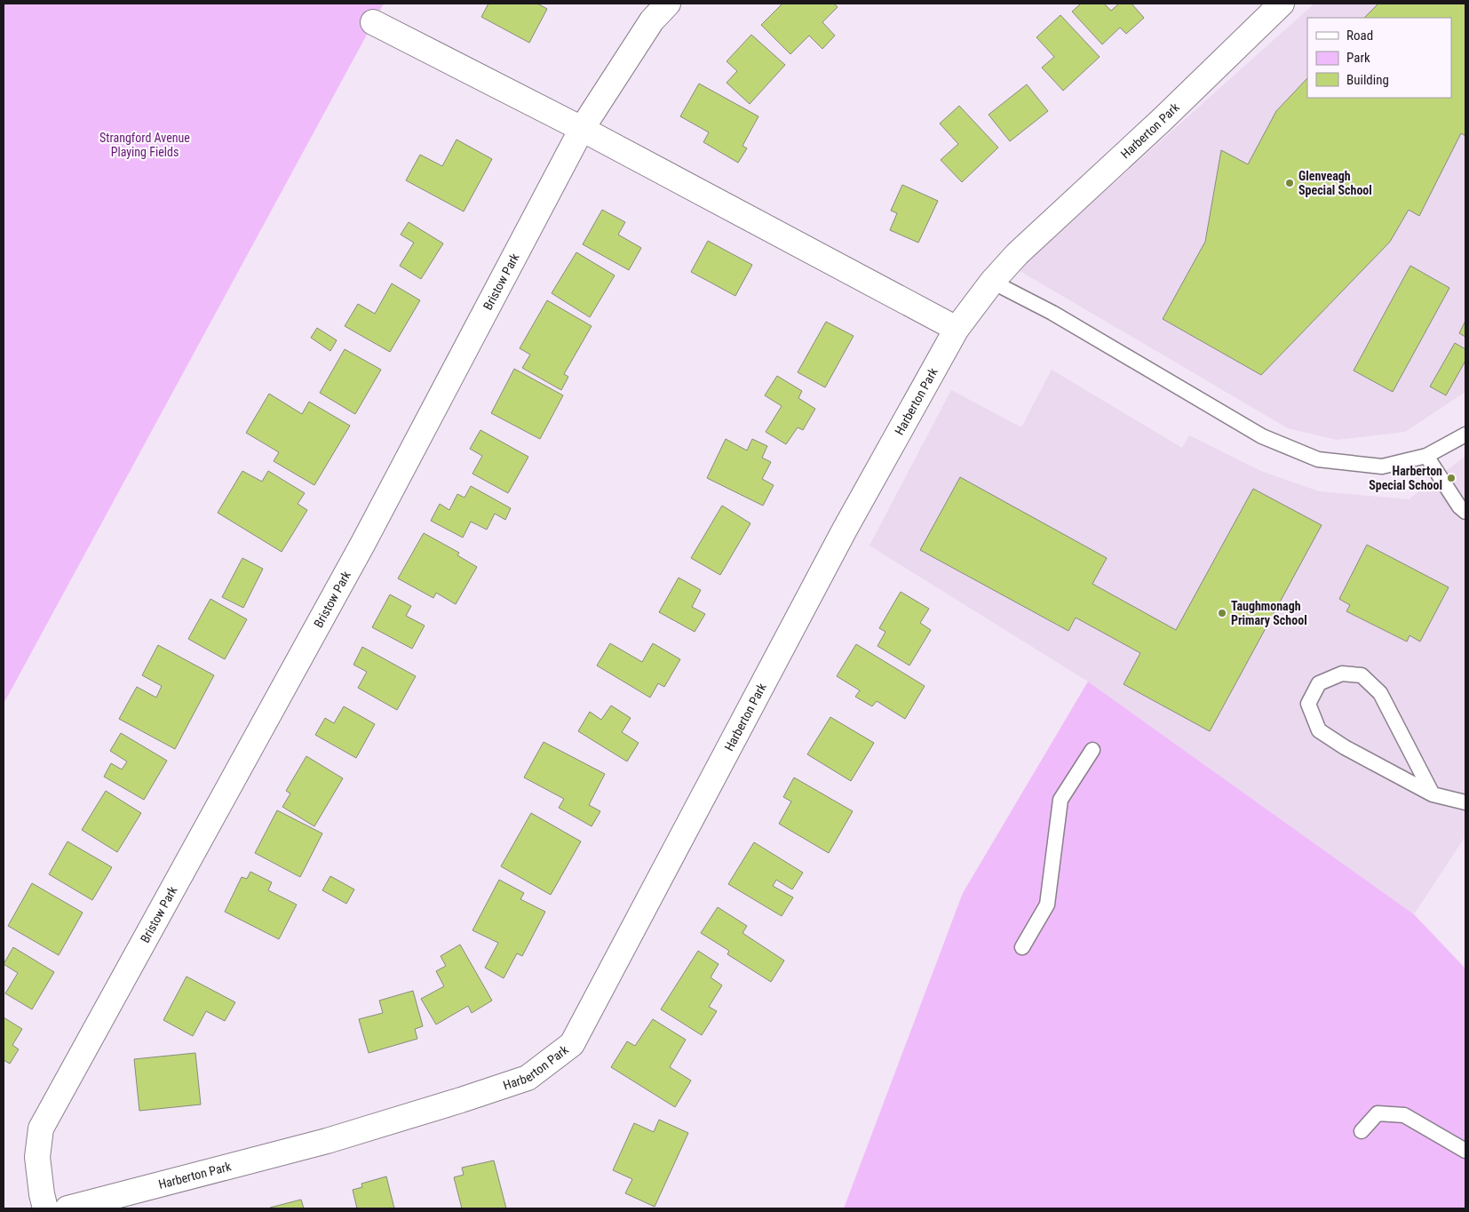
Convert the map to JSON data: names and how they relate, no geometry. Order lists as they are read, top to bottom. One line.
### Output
{"streets":{"street":["Harberton Park","Bristow Park"]},"parks":["Strangford Avenue Playing Fields"],"places":["Glenveagh Special School","Harberton Special School","Taughmonagh Primary School"],"legend":["Road","Park","Building"]}
